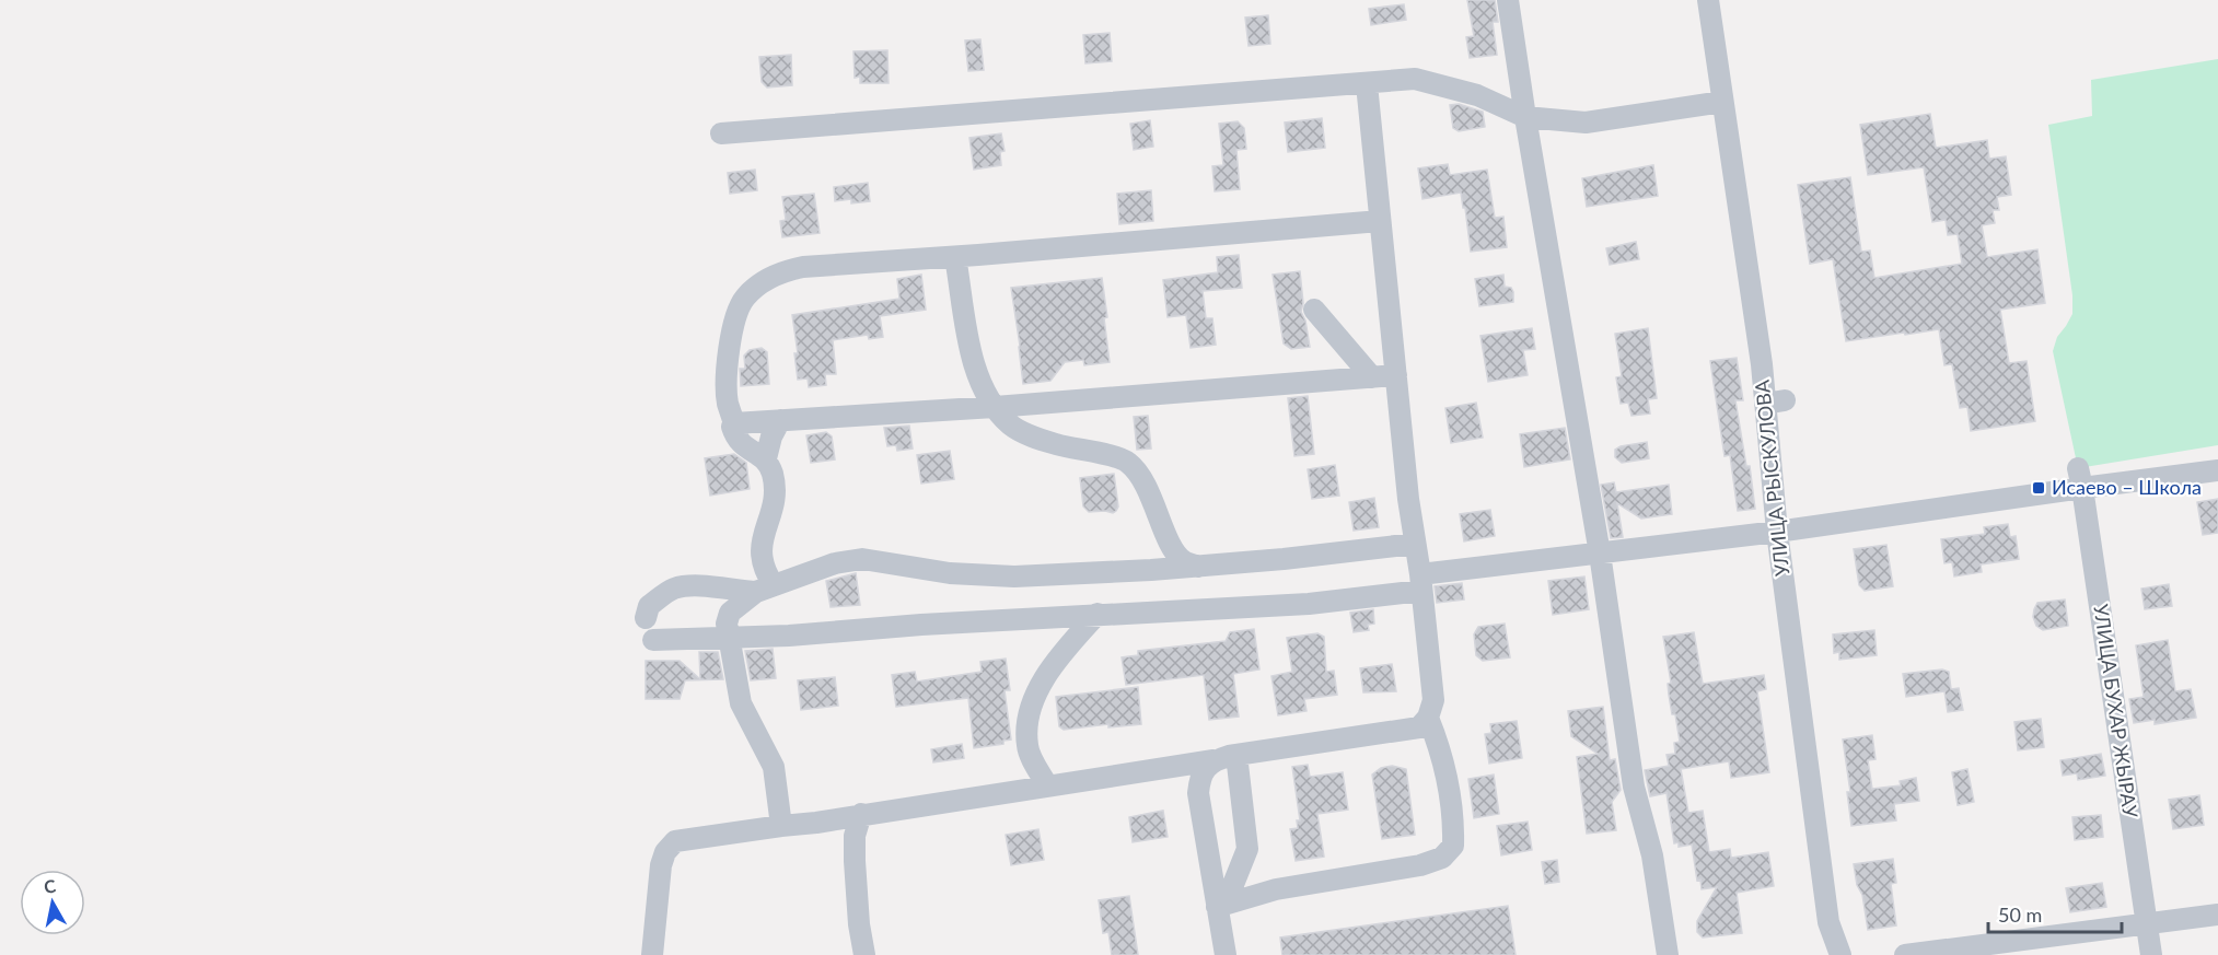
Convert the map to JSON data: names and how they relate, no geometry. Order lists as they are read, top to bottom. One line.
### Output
{"streets":{"street":["УЛИЦА РЫСКУЛОВА","УЛИЦА БУХАР ЖЫРАУ"]},"places":{"transit":["Исаево – Школа"]},"scale_bar":"50 m","north":"top"}
